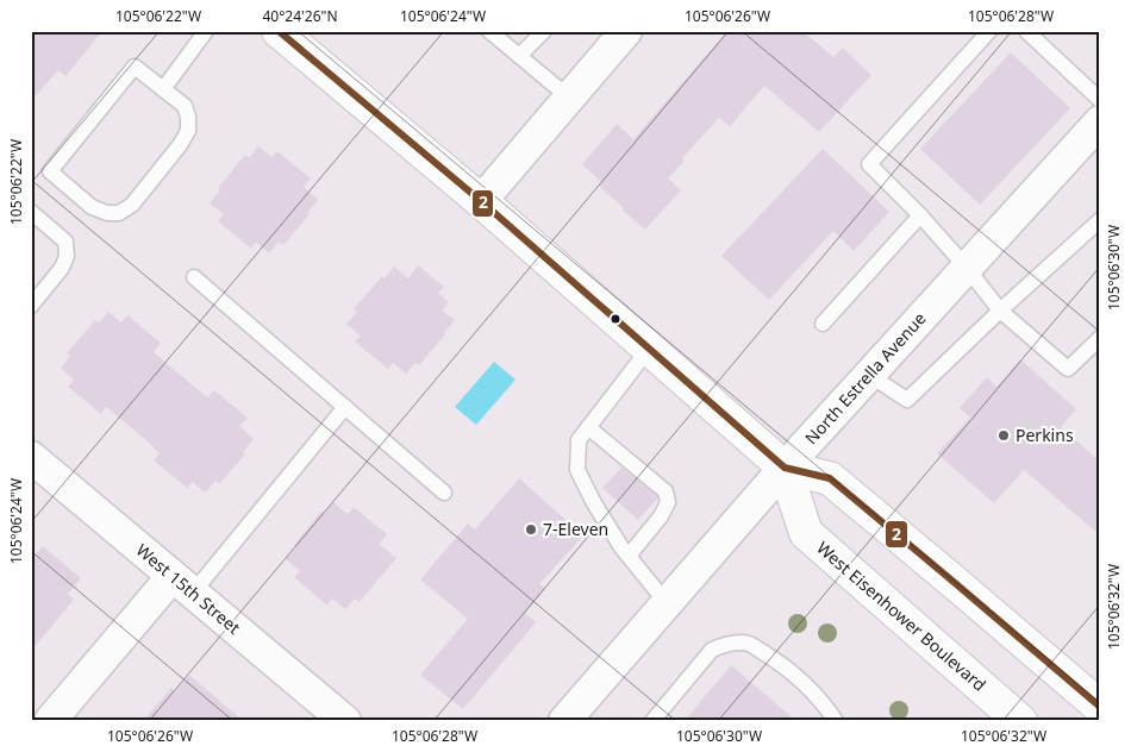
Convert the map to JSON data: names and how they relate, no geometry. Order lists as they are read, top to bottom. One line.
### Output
{"streets":{"highway":["West Eisenhower Boulevard"],"street":["North Estrella Avenue","West 15th Street"]},"crossings":[["North Estrella Avenue","West Eisenhower Boulevard"]],"places":["Perkins","7-Eleven"],"lines":["transit line 2"],"coordinates":["105°06'22\"W","40°24'26\"N","105°06'24\"W","105°06'26\"W","105°06'28\"W","105°06'30\"W","105°06'32\"W"]}
